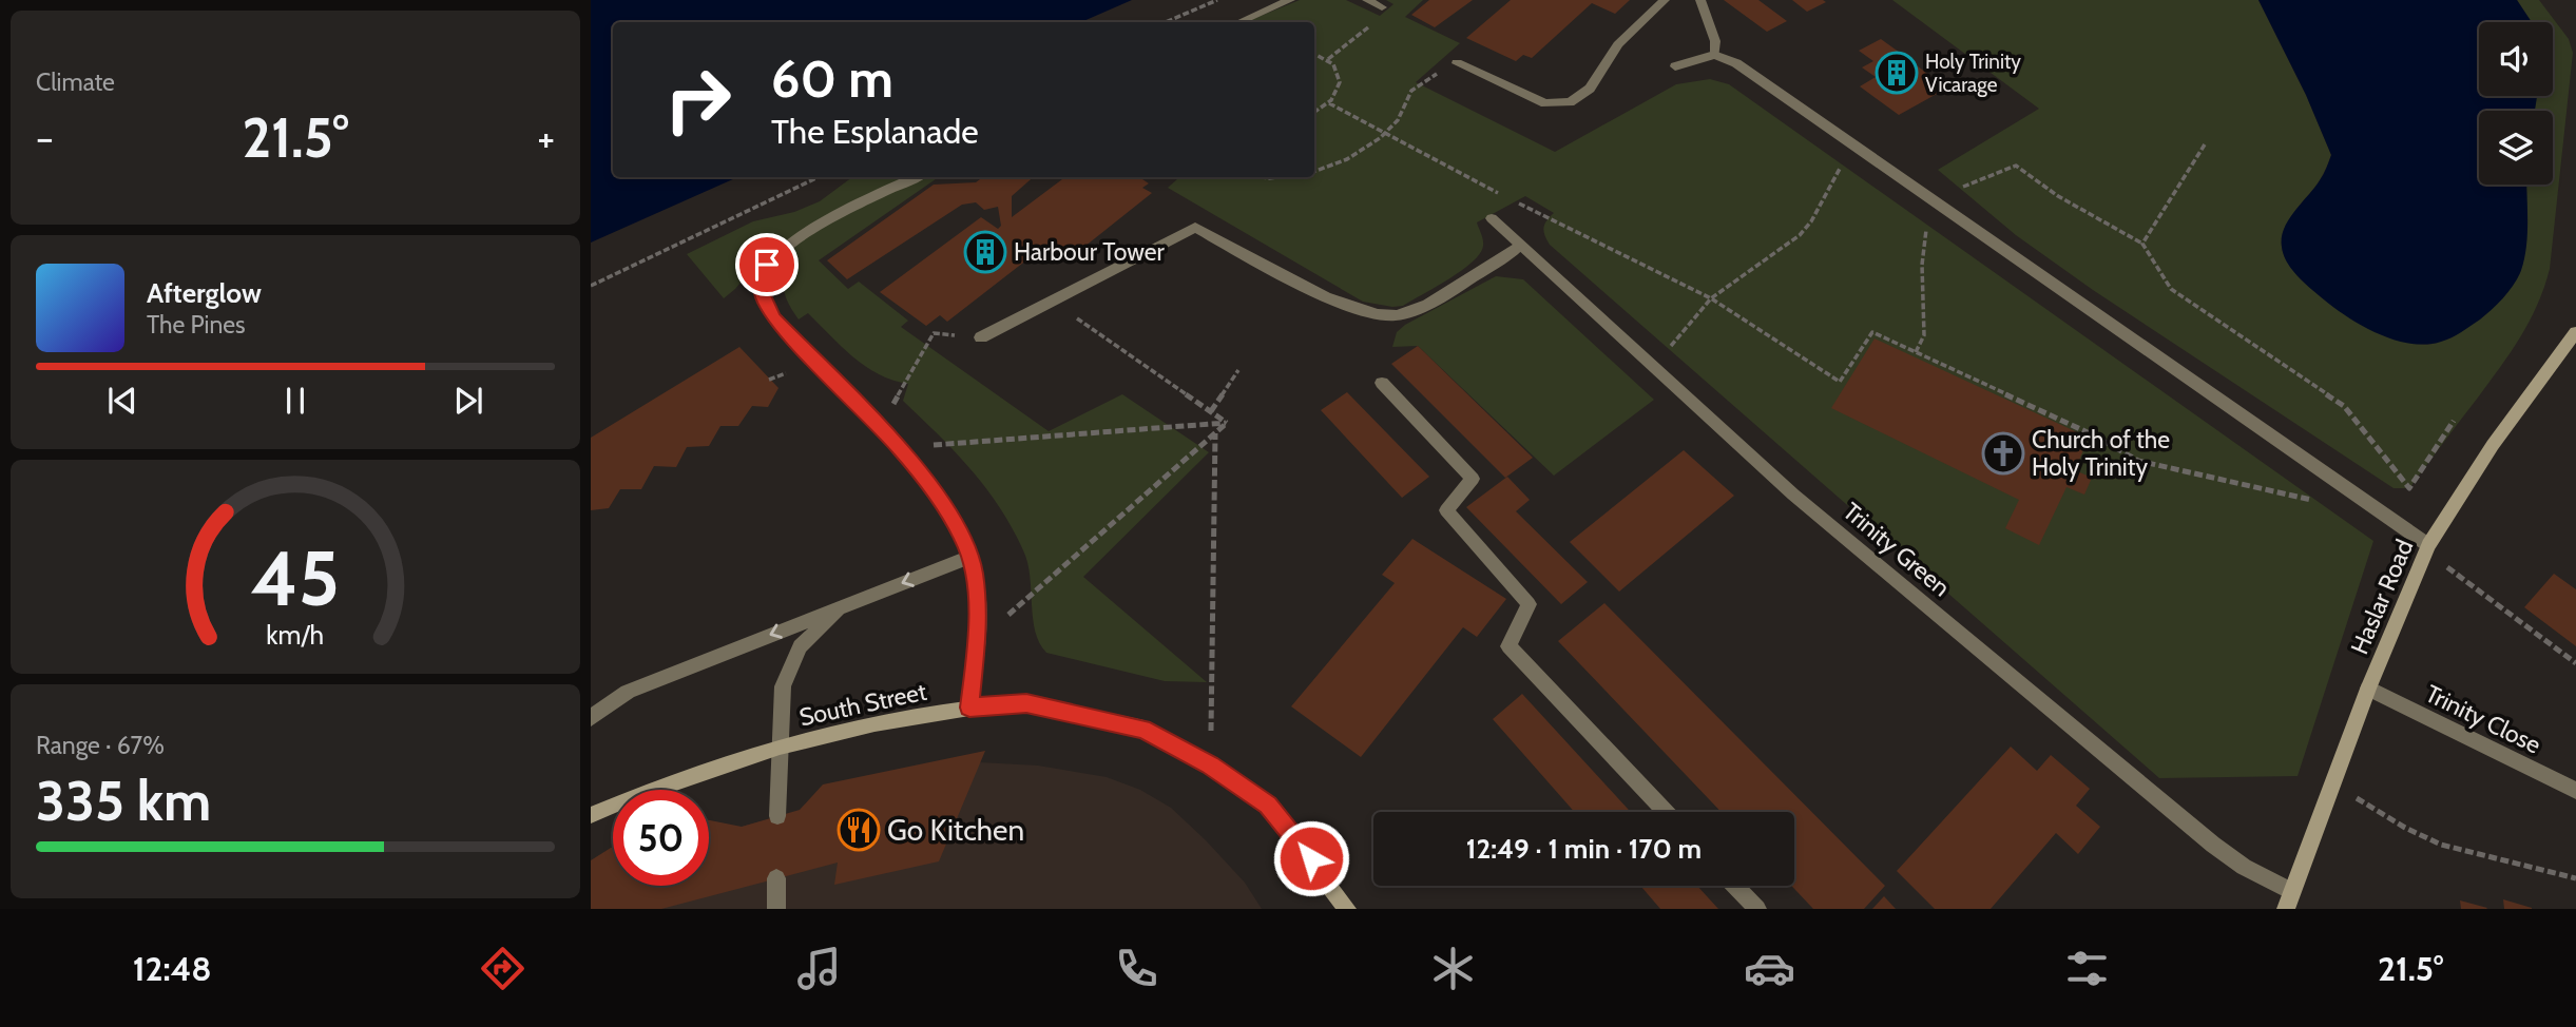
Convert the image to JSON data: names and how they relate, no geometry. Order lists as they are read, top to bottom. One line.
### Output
{"streets":{"street":["Trinity Green","Haslar Road","South Street","Trinity Close"]},"crossings":[["Trinity Green","Haslar Road"],["Haslar Road","Trinity Close"]],"places":{"building":["Holy Trinity Vicarage","Harbour Tower"],"church":["Church of the Holy Trinity"],"restaurant":["Go Kitchen"]},"page":{"tile":["Climate",["Range · 67%","335 km"]],"turn":["60 m","The Esplanade"],"heat":["−","21.5°","+"],"song":["Afterglow","The Pines"],"limit":"50","trip":"12:49 · 1 min · 170 m","tabs":["12:48","21.5°"],"gauge":["45","km/h"]}}
